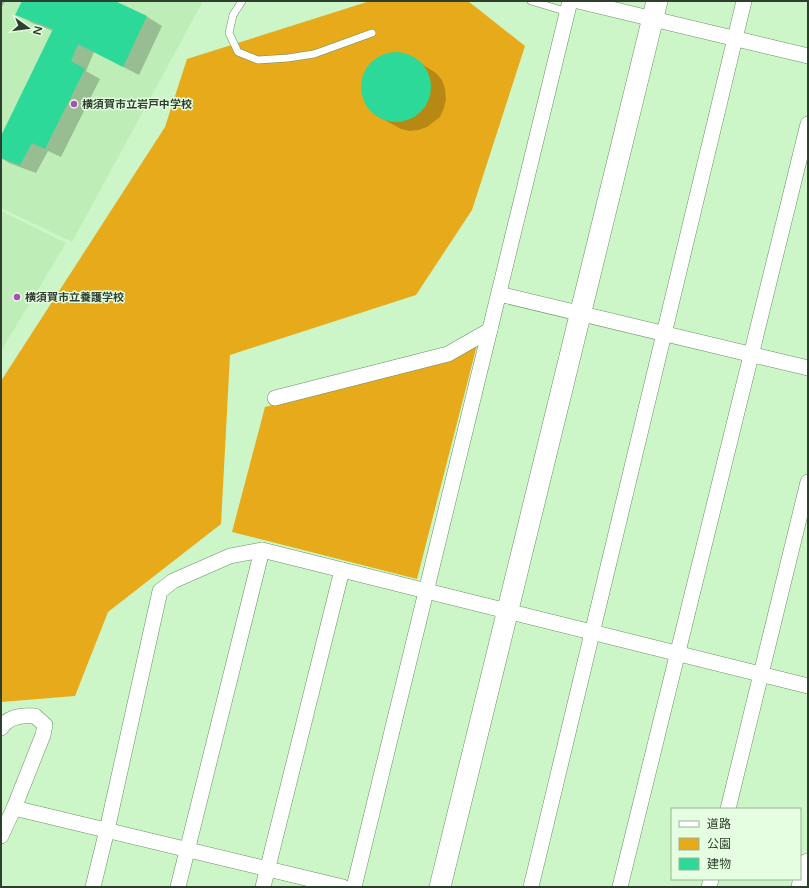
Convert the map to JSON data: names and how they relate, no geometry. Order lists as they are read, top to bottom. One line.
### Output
{"places":["横須賀市立岩戸中学校","横須賀市立養護学校"],"legend":["道路","公園","建物"],"north":"right"}
